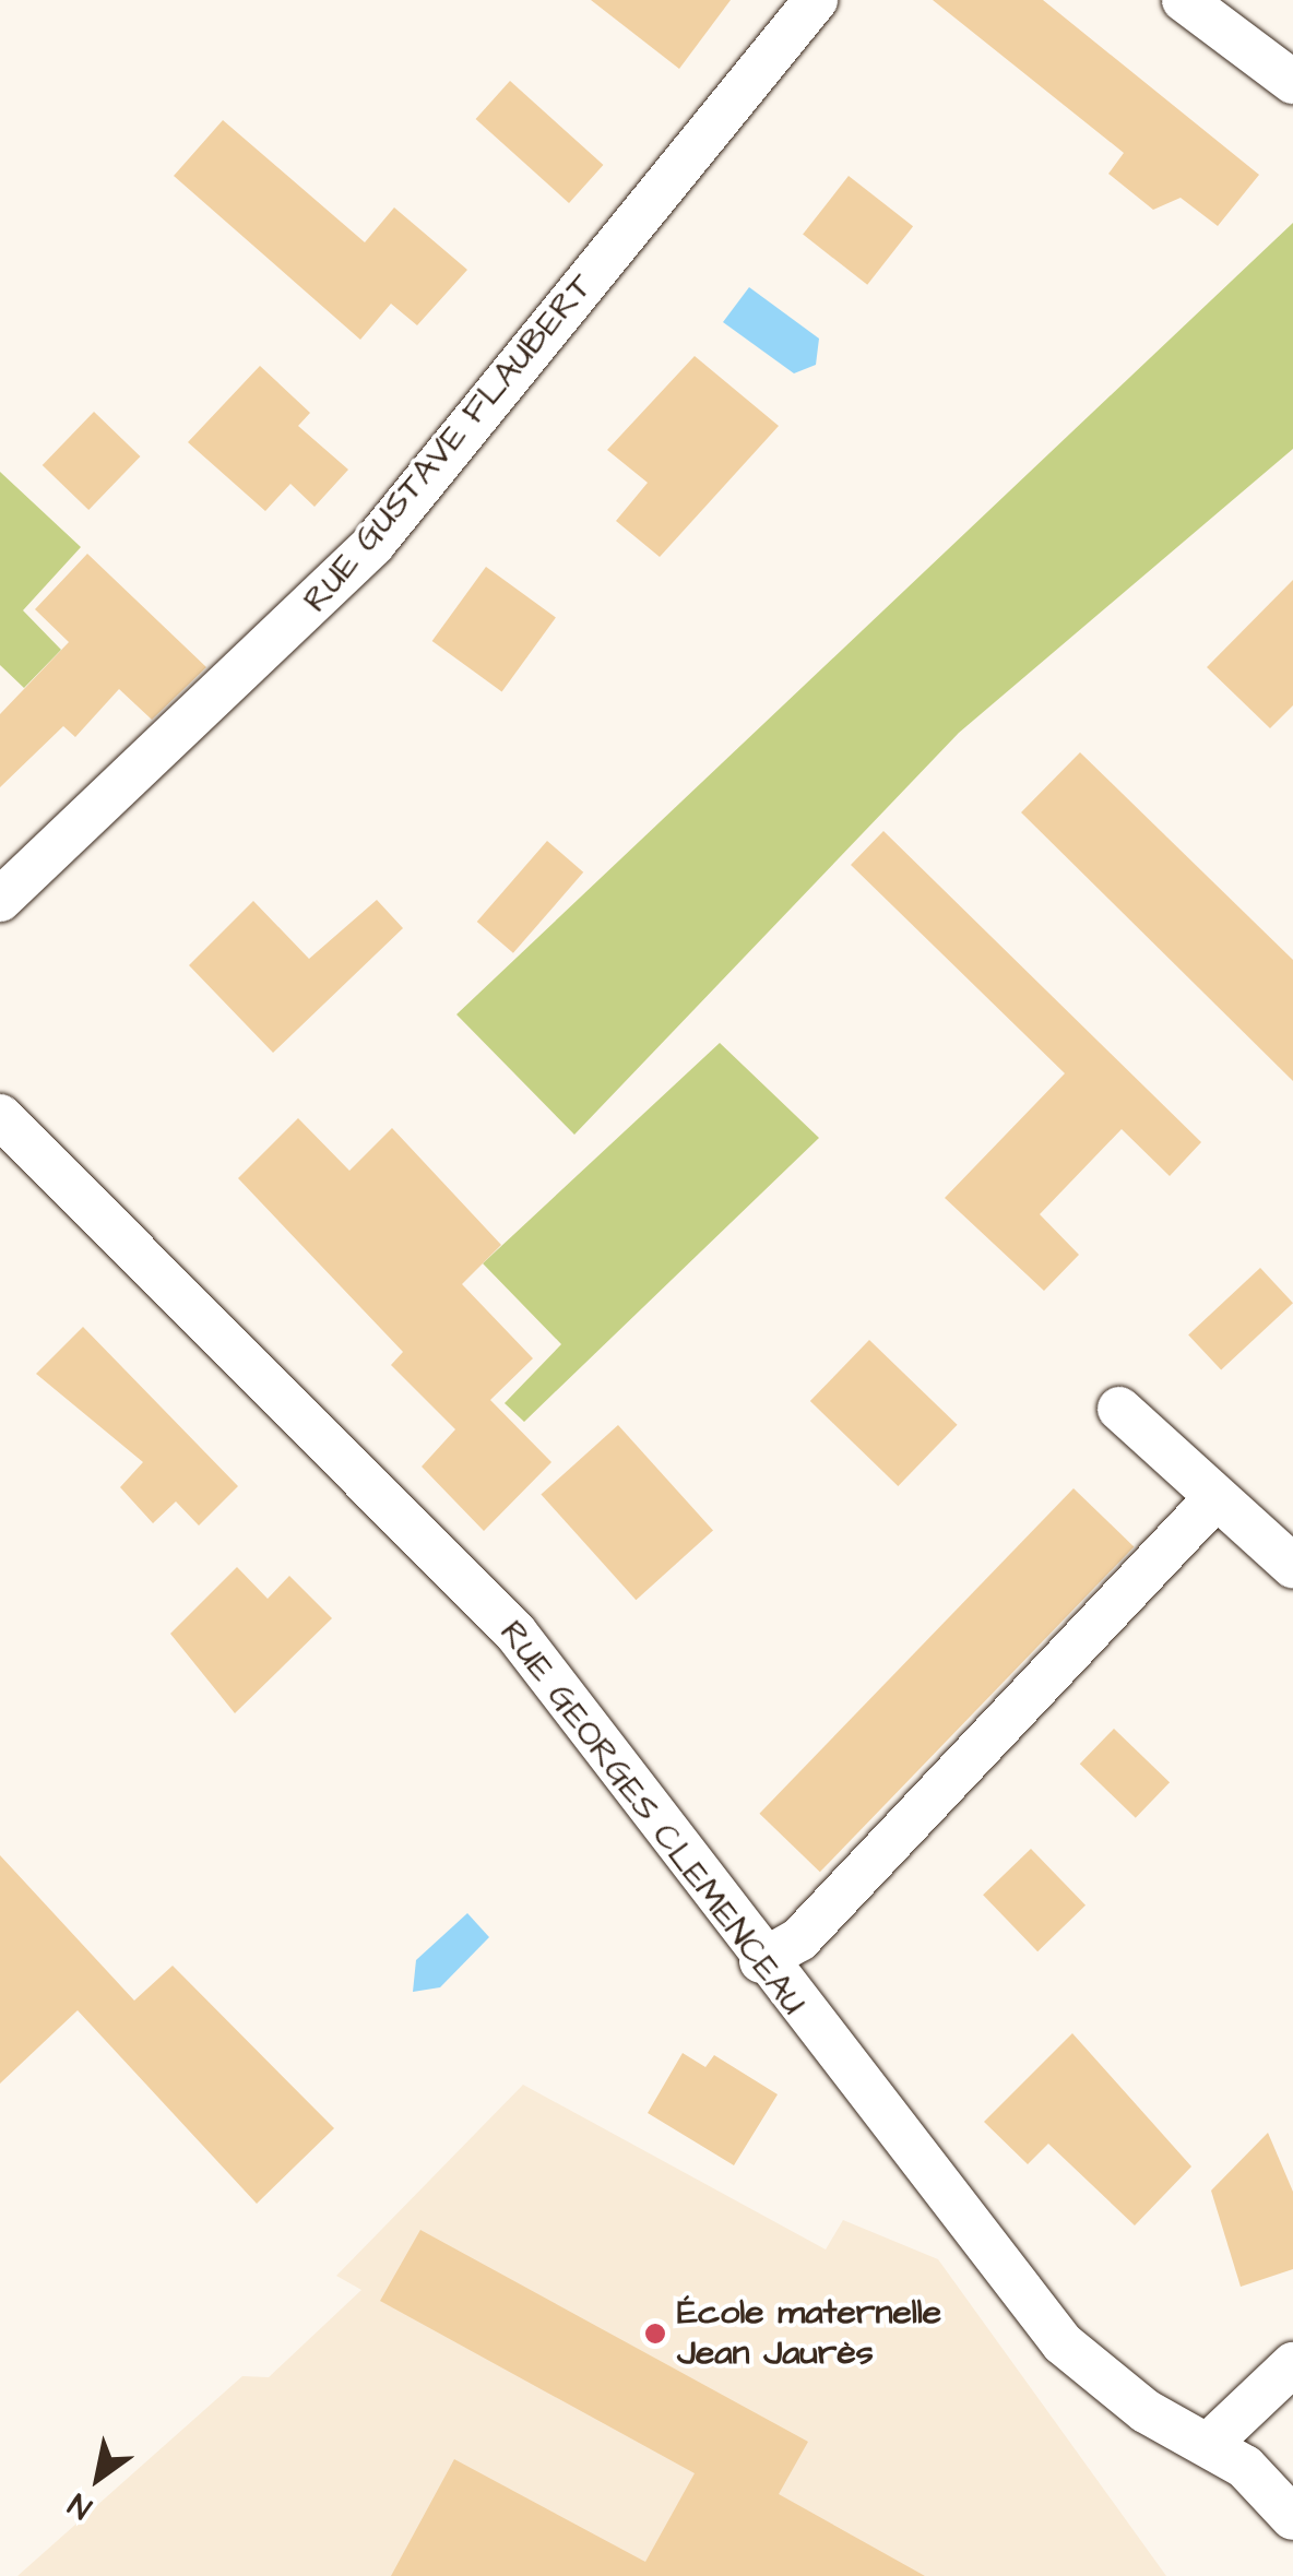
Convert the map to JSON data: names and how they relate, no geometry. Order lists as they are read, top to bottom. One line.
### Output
{"streets":{"street":["RUE GUSTAVE FLAUBERT","RUE GEORGES CLEMENCEAU"]},"places":["École maternelle Jean Jaurès"],"north":"bottom left"}
